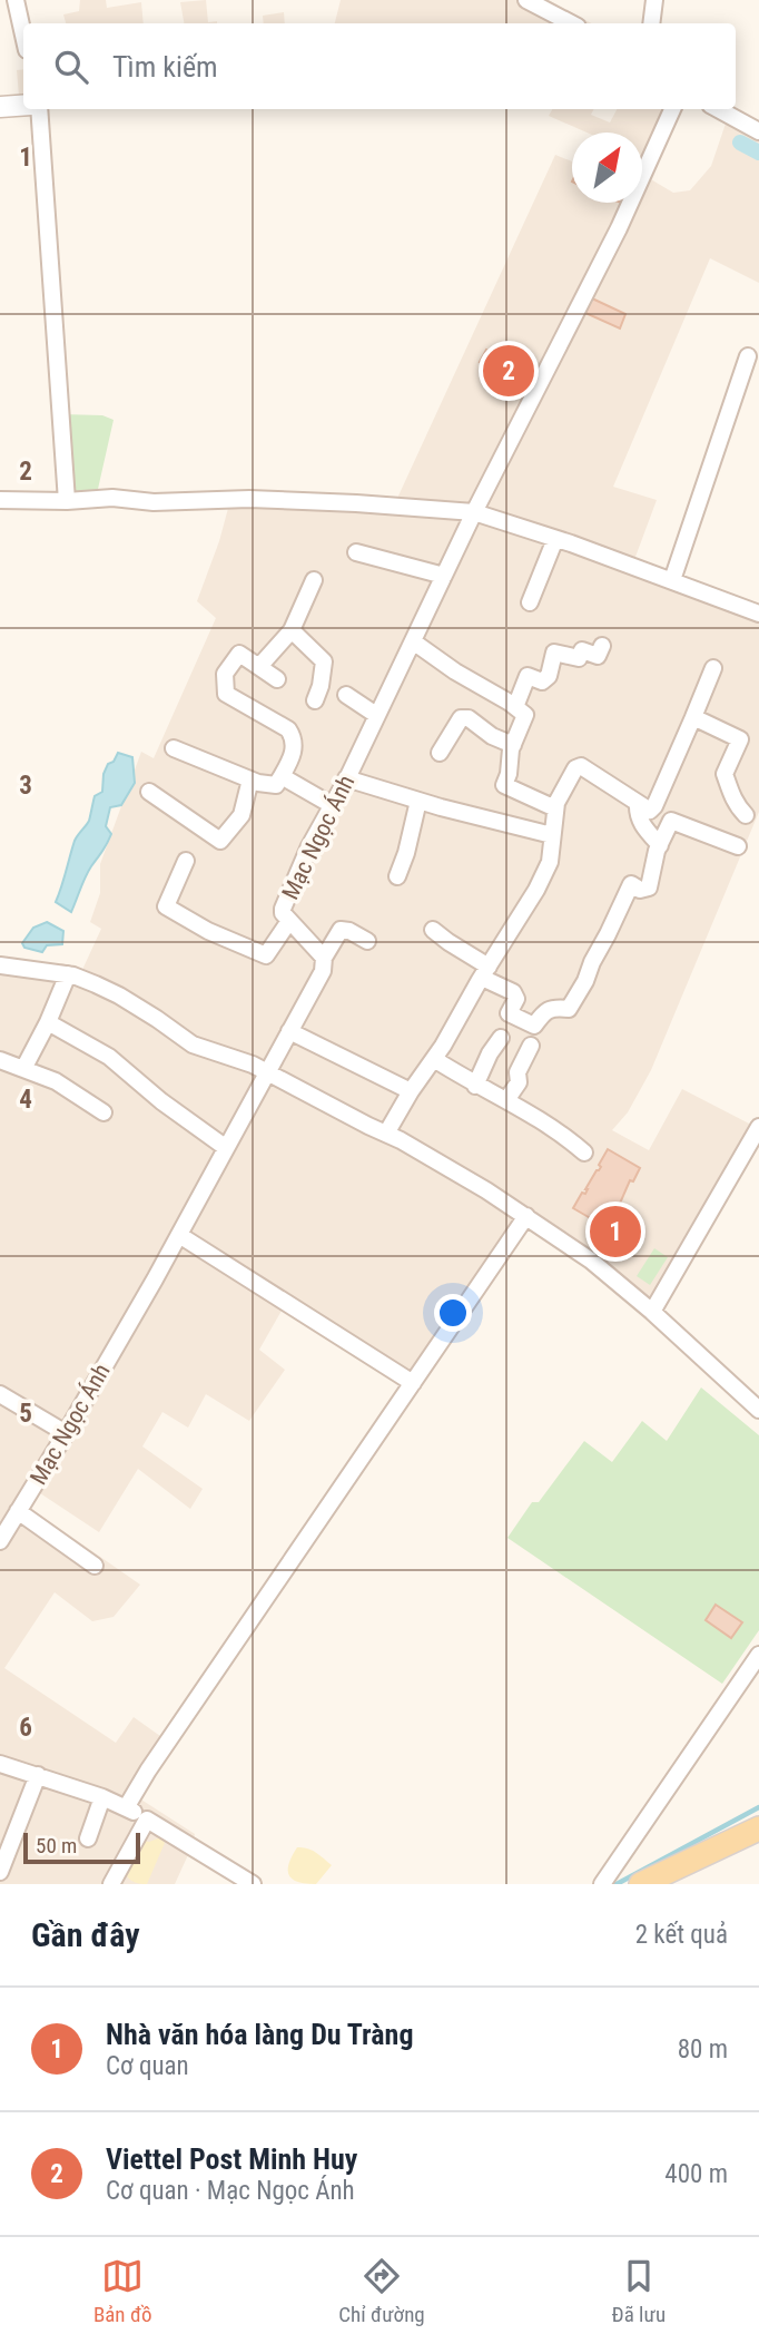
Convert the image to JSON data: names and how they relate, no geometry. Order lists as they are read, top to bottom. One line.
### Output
{"streets":{"street":["Mạc Ngọc Ánh"]},"scale_bar":"50 m","north":"top right","page":{"search":"Tìm kiếm","pins":["2","1"],"scale":"50 m","heading":["Gần đây","2 kết quả"],"list":[{"mark":"1","name":"Nhà văn hóa làng Du Tràng","note":"Cơ quan","value":"80 m"},{"mark":"2","name":"Viettel Post Minh Huy","note":"Cơ quan · Mạc Ngọc Ánh","value":"400 m"}],"nav":["Bản đồ","Chỉ đường","Đã lưu"]},"grid":{"rows":["1","2","3","4","5","6"]}}
